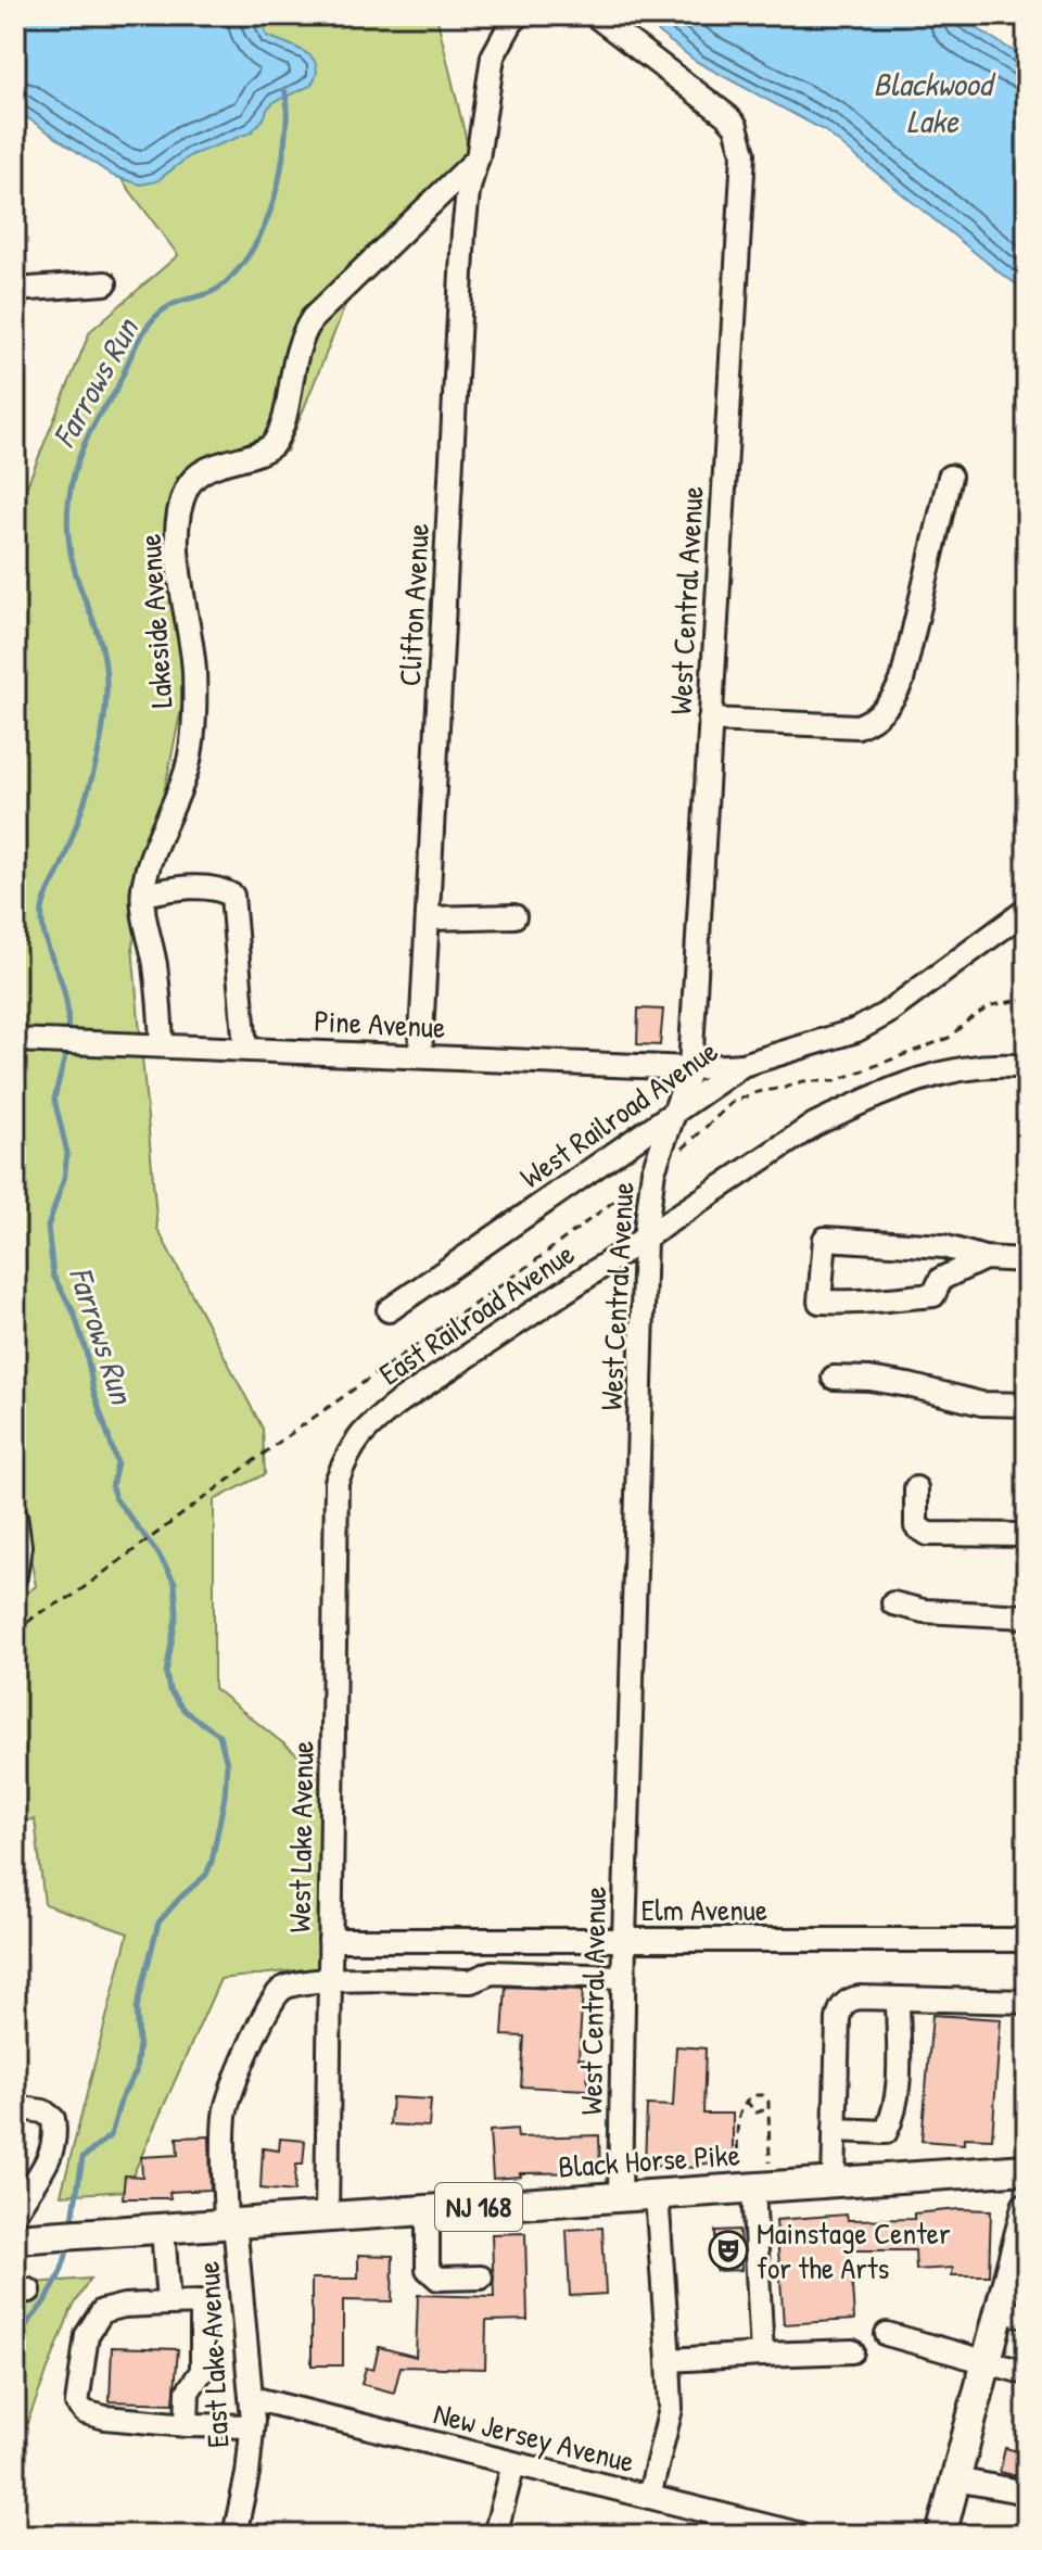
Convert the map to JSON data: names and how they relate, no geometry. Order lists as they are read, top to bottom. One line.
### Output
{"streets":{"main road":["Black Horse Pike","NJ 168"],"street":["West Central Avenue","Clifton Avenue","Lakeside Avenue","Pine Avenue","West Railroad Avenue","East Railroad Avenue","West Lake Avenue","Elm Avenue","East Lake Avenue","New Jersey Avenue"]},"crossings":[["West Central Avenue","Pine Avenue"],["West Central Avenue","West Railroad Avenue"],["West Central Avenue","East Railroad Avenue"],["West Central Avenue","Elm Avenue"],["West Central Avenue","Black Horse Pike"],["West Central Avenue","East Lake Avenue"],["Clifton Avenue","Lakeside Avenue"],["Clifton Avenue","Pine Avenue"],["Lakeside Avenue","Pine Avenue"],["Pine Avenue","West Railroad Avenue"],["East Railroad Avenue","West Lake Avenue"],["West Lake Avenue","Elm Avenue"],["West Lake Avenue","Black Horse Pike"],["West Lake Avenue","East Lake Avenue"],["Black Horse Pike","East Lake Avenue"],["East Lake Avenue","New Jersey Avenue"]],"water":["Blackwood Lake","Farrows Run"],"places":{"theatre":["Mainstage Center for the Arts"]}}
